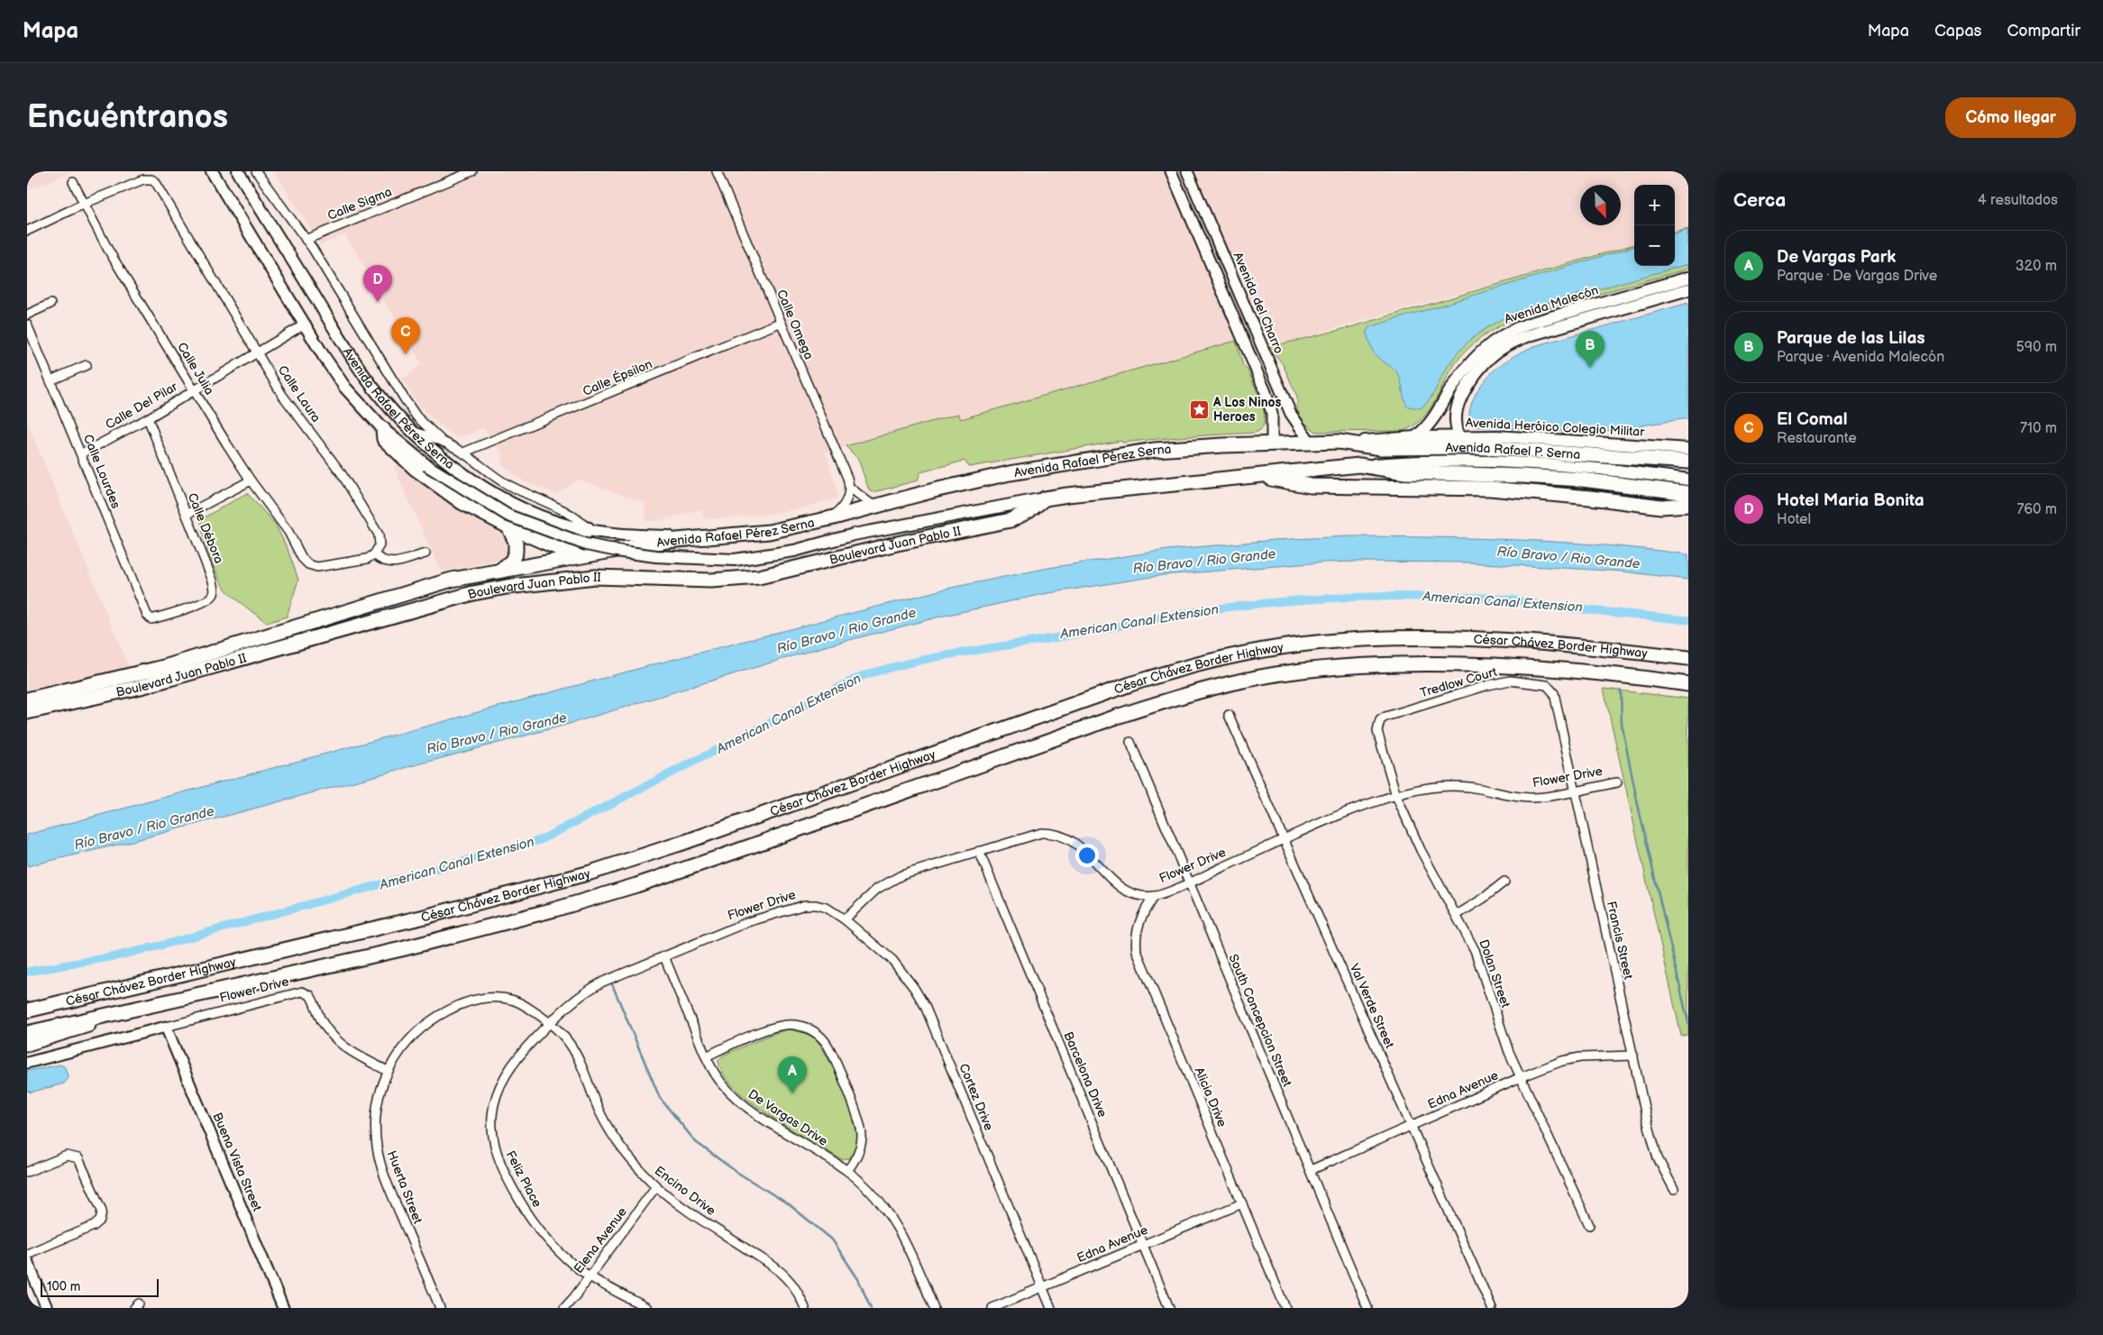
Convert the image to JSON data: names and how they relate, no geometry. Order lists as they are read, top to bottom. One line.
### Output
{"streets":{"highway":["Avenida Rafael Pérez Serna","Avenida Rafael P. Serna","Boulevard Juan Pablo II","César Chávez Border Highway"],"main road":["Avenida Malecón","Avenida Heróico Colegio Militar"],"street":["Calle Sigma","Avenida del Charro","Calle Omega","Calle Julia","Calle Épsilon","Calle Laura","Calle Del Pilar","Calle Lourdes","Calle Débora","Tredlow Court","Flower Drive","Francis Street","Dolan Street","Val Verde Street","South Concepcion Street","Barcelona Drive","Edna Avenue","Cortez Drive","Alicia Drive","De Vargas Drive","Buena Vista Street","Feliz Place","Huerta Street","Encino Drive","Elena Avenue"]},"crossings":[["Avenida del Charro","Avenida Rafael Pérez Serna"],["Avenida Malecón","Avenida Heróico Colegio Militar"],["Calle Omega","Calle Épsilon"],["Calle Julia","Calle Laura"],["Calle Julia","Calle Del Pilar"],["Calle Laura","Calle Del Pilar"],["Calle Del Pilar","Avenida Rafael Pérez Serna"],["Calle Del Pilar","Calle Lourdes"],["Calle Del Pilar","Calle Débora"],["Avenida Rafael Pérez Serna","Avenida Heróico Colegio Militar"],["Avenida Rafael Pérez Serna","Avenida Rafael P. Serna"],["Avenida Rafael Pérez Serna","Boulevard Juan Pablo II"],["Avenida Heróico Colegio Militar","Avenida Rafael P. Serna"],["Calle Lourdes","Calle Débora"],["Tredlow Court","Francis Street"],["Tredlow Court","Dolan Street"],["Flower Drive","Francis Street"],["Flower Drive","Dolan Street"],["Flower Drive","Val Verde Street"],["Flower Drive","South Concepcion Street"],["Flower Drive","Barcelona Drive"],["Flower Drive","Cortez Drive"],["Flower Drive","Alicia Drive"],["Flower Drive","De Vargas Drive"],["Flower Drive","Buena Vista Street"],["Flower Drive","Feliz Place"],["Flower Drive","Huerta Street"],["Flower Drive","Encino Drive"],["Francis Street","Edna Avenue"],["Dolan Street","Edna Avenue"],["Val Verde Street","Edna Avenue"],["South Concepcion Street","Edna Avenue"],["Barcelona Drive","Edna Avenue"],["Edna Avenue","Cortez Drive"],["Edna Avenue","Alicia Drive"],["Feliz Place","Encino Drive"],["Feliz Place","Elena Avenue"],["Encino Drive","Elena Avenue"]],"water":["Río Bravo / Rio Grande","American Canal Extension"],"places":{"place":["A Los Ninos Heroes"]},"scale_bar":"100 m","north":"bottom right","page":{"header":"Mapa","nav":["Mapa","Capas","Compartir"],"buttons":"Cómo llegar","title":"Encuéntranos","heading":["Cerca","4 resultados"],"map_buttons":["+","−"],"list":[{"mark":"A","name":"De Vargas Park","note":"Parque · De Vargas Drive","value":"320 m"},{"mark":"B","name":"Parque de las Lilas","note":"Parque · Avenida Malecón","value":"590 m"},{"mark":"C","name":"El Comal","note":"Restaurante","value":"710 m"},{"mark":"D","name":"Hotel Maria Bonita","note":"Hotel","value":"760 m"}],"pins":["D","C","B","A"],"scale":"100 m"}}
